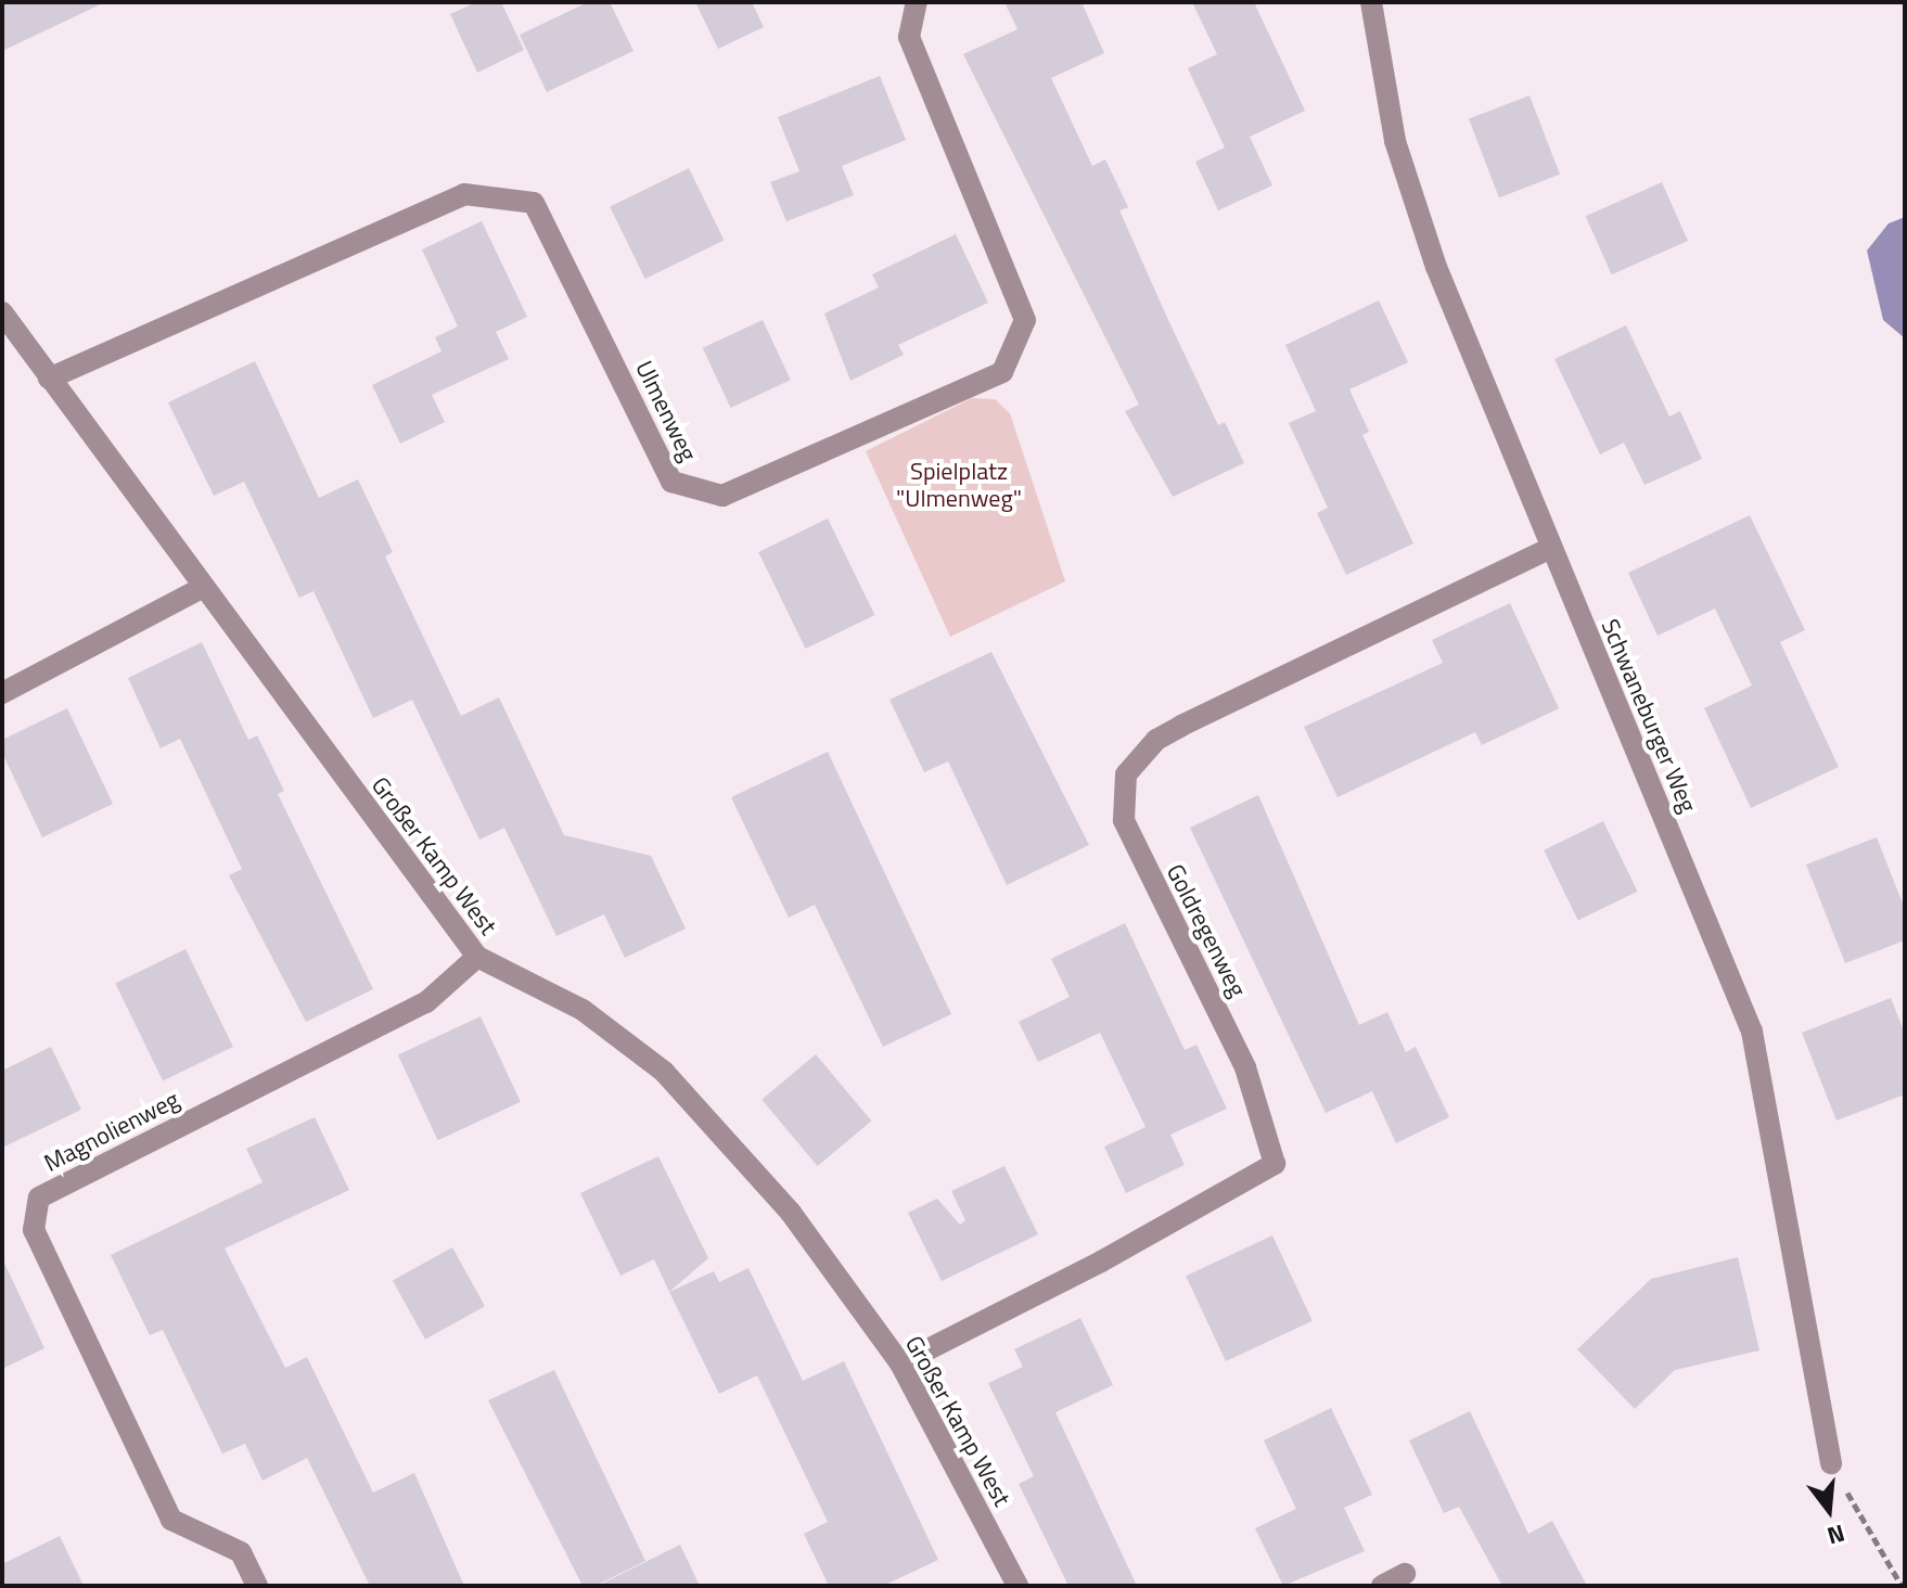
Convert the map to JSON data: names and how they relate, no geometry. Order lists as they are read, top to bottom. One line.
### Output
{"streets":{"street":["Ulmenweg","Schwaneburger Weg","Großer Kamp West","Goldregenweg","Magnolienweg"]},"crossings":[["Ulmenweg","Großer Kamp West"],["Schwaneburger Weg","Goldregenweg"],["Großer Kamp West","Goldregenweg"],["Großer Kamp West","Magnolienweg"]],"parks":["Spielplatz \"Ulmenweg\""],"north":"bottom"}
